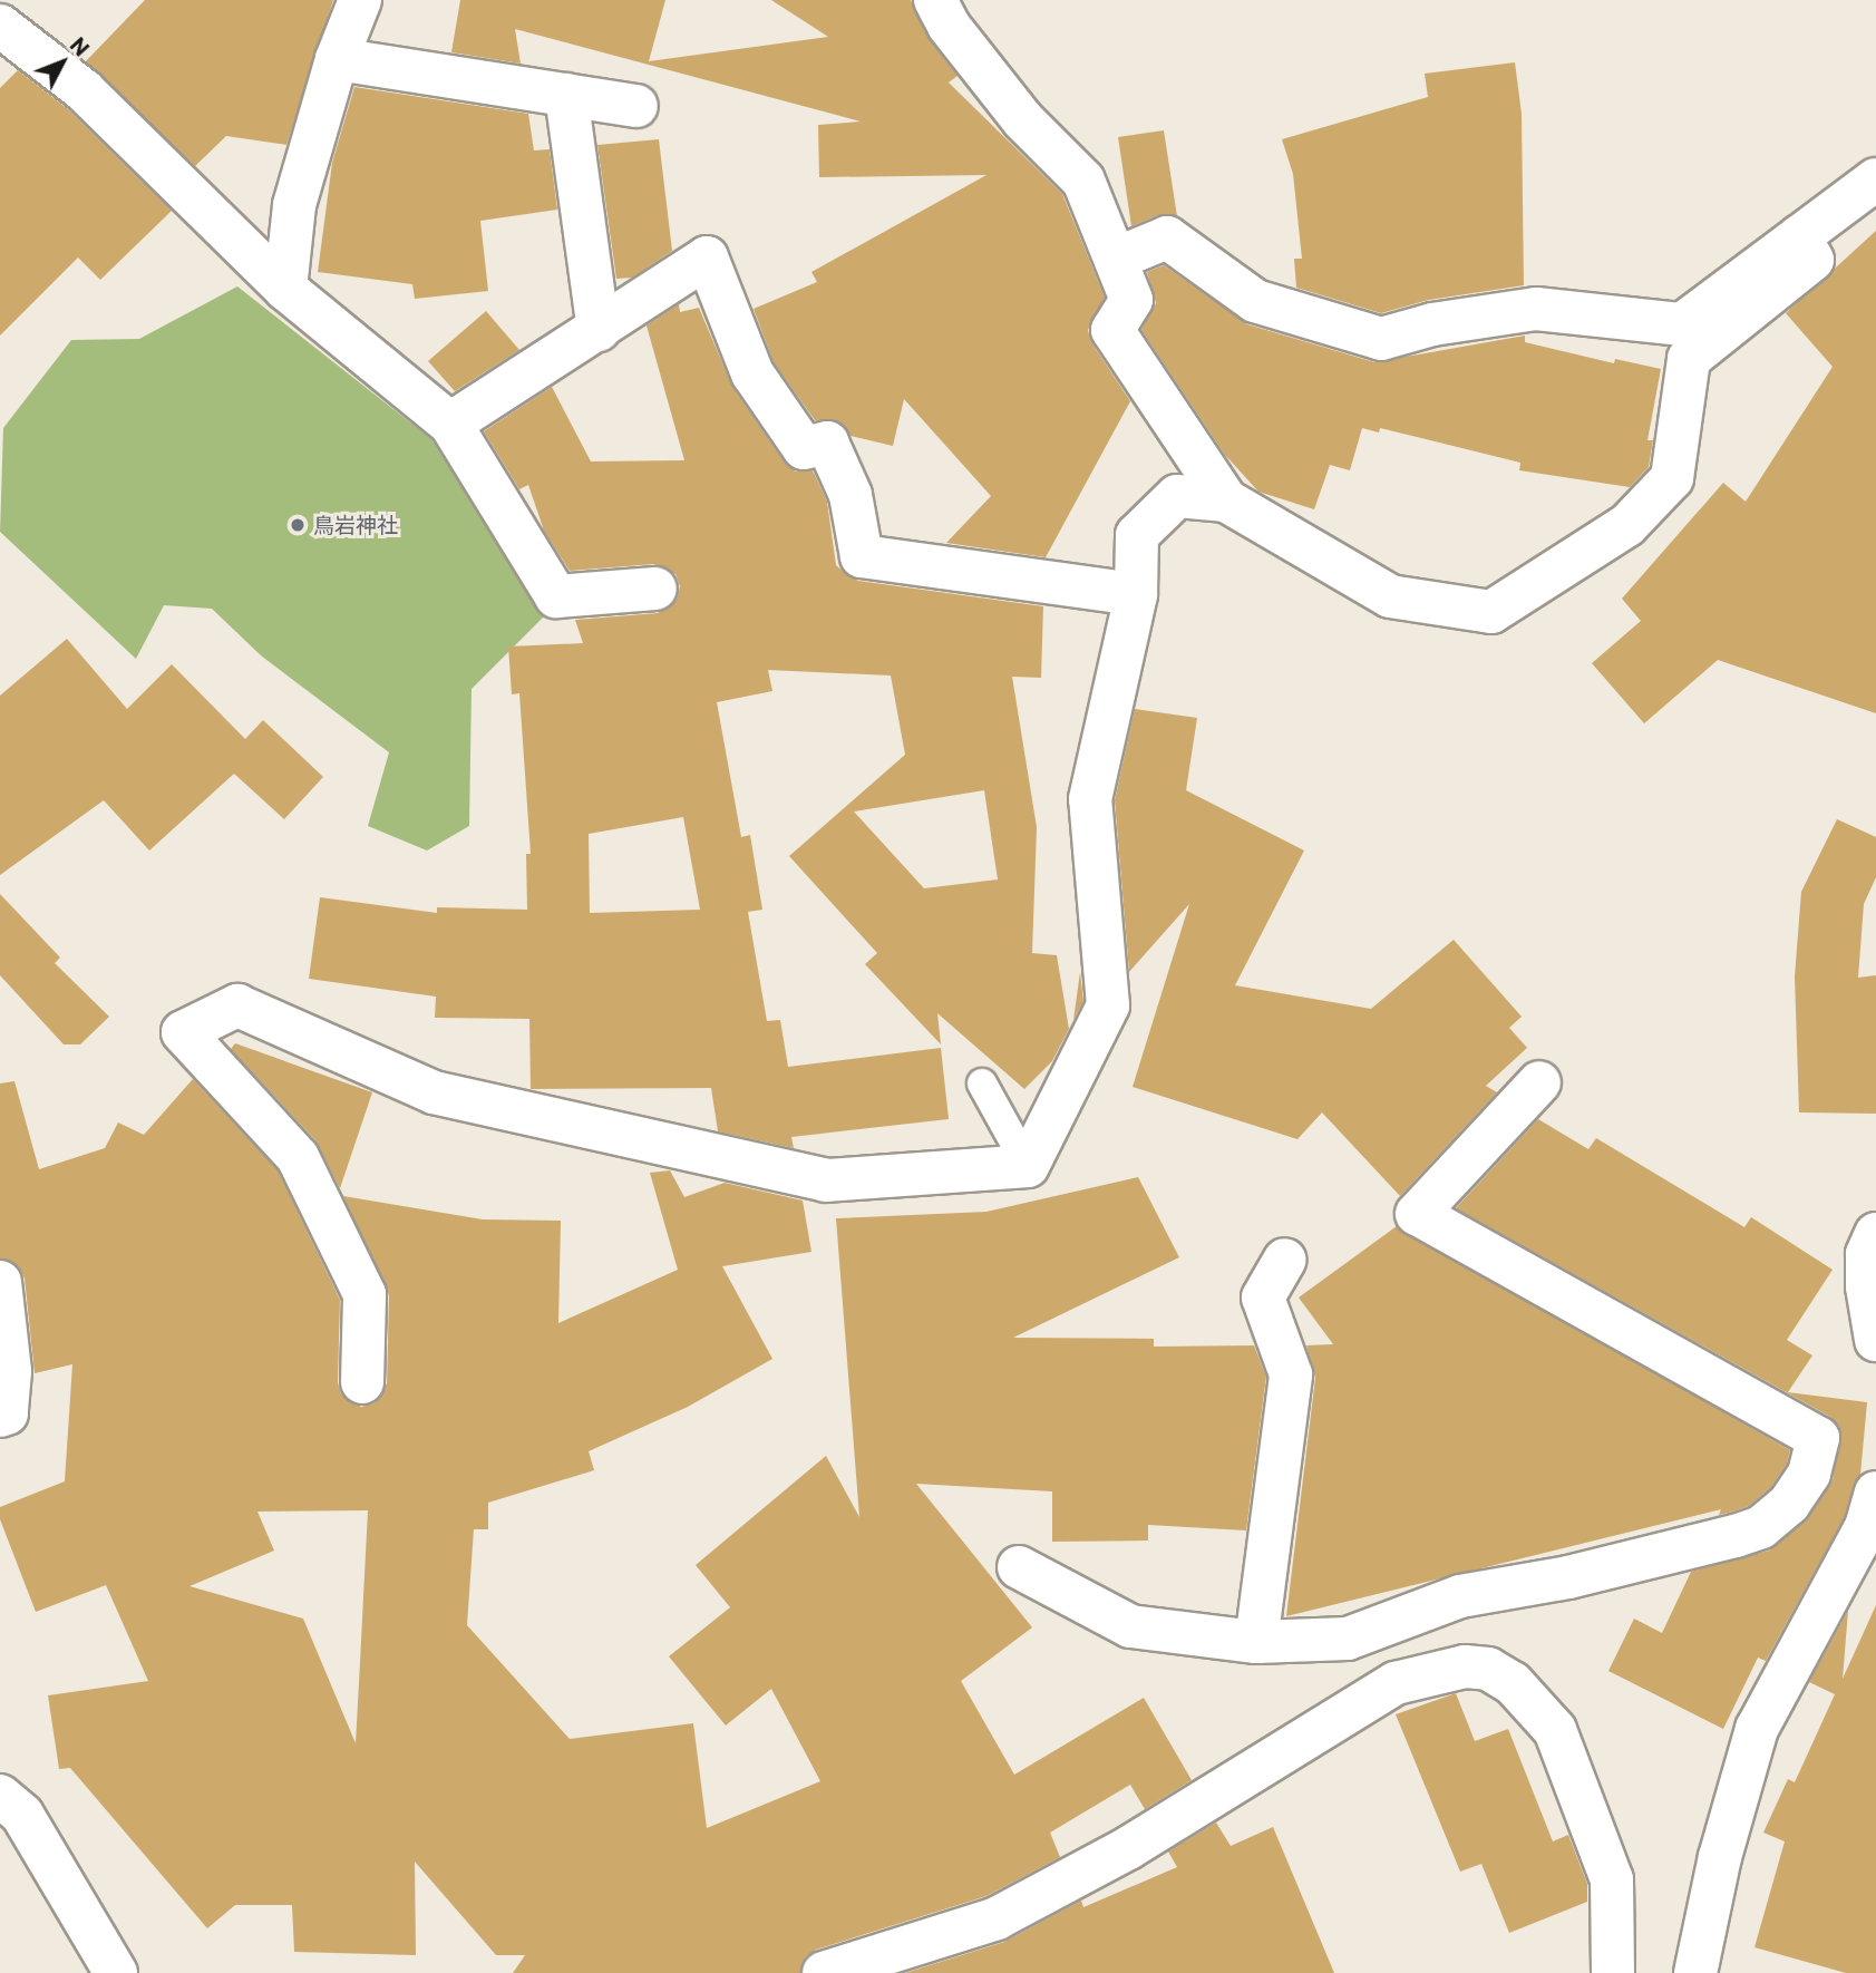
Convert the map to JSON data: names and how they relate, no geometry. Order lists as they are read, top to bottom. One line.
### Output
{"places":["鳥岩神社"],"north":"top right"}
